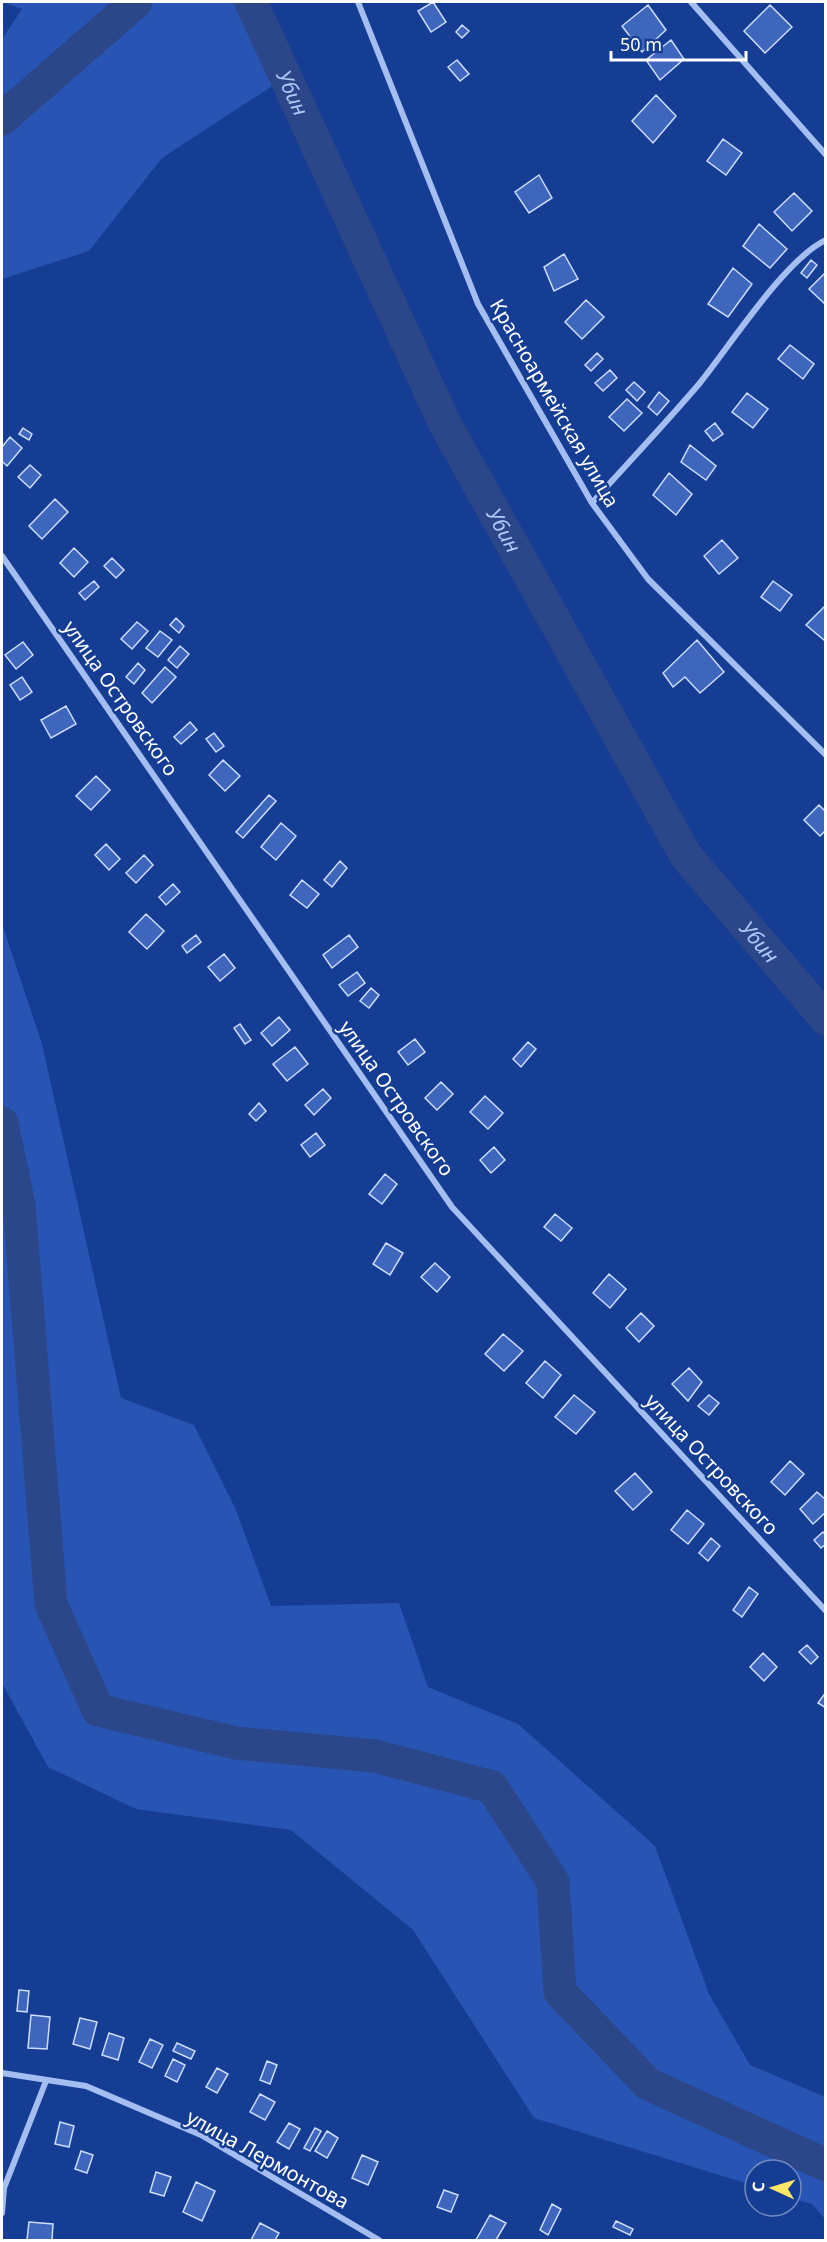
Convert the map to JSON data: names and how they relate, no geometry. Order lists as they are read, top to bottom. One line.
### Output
{"streets":{"street":["Красноармейская улица","улица Островского","улица Лермонтова"]},"water":["Убин"],"scale_bar":"50 m","north":"left"}
